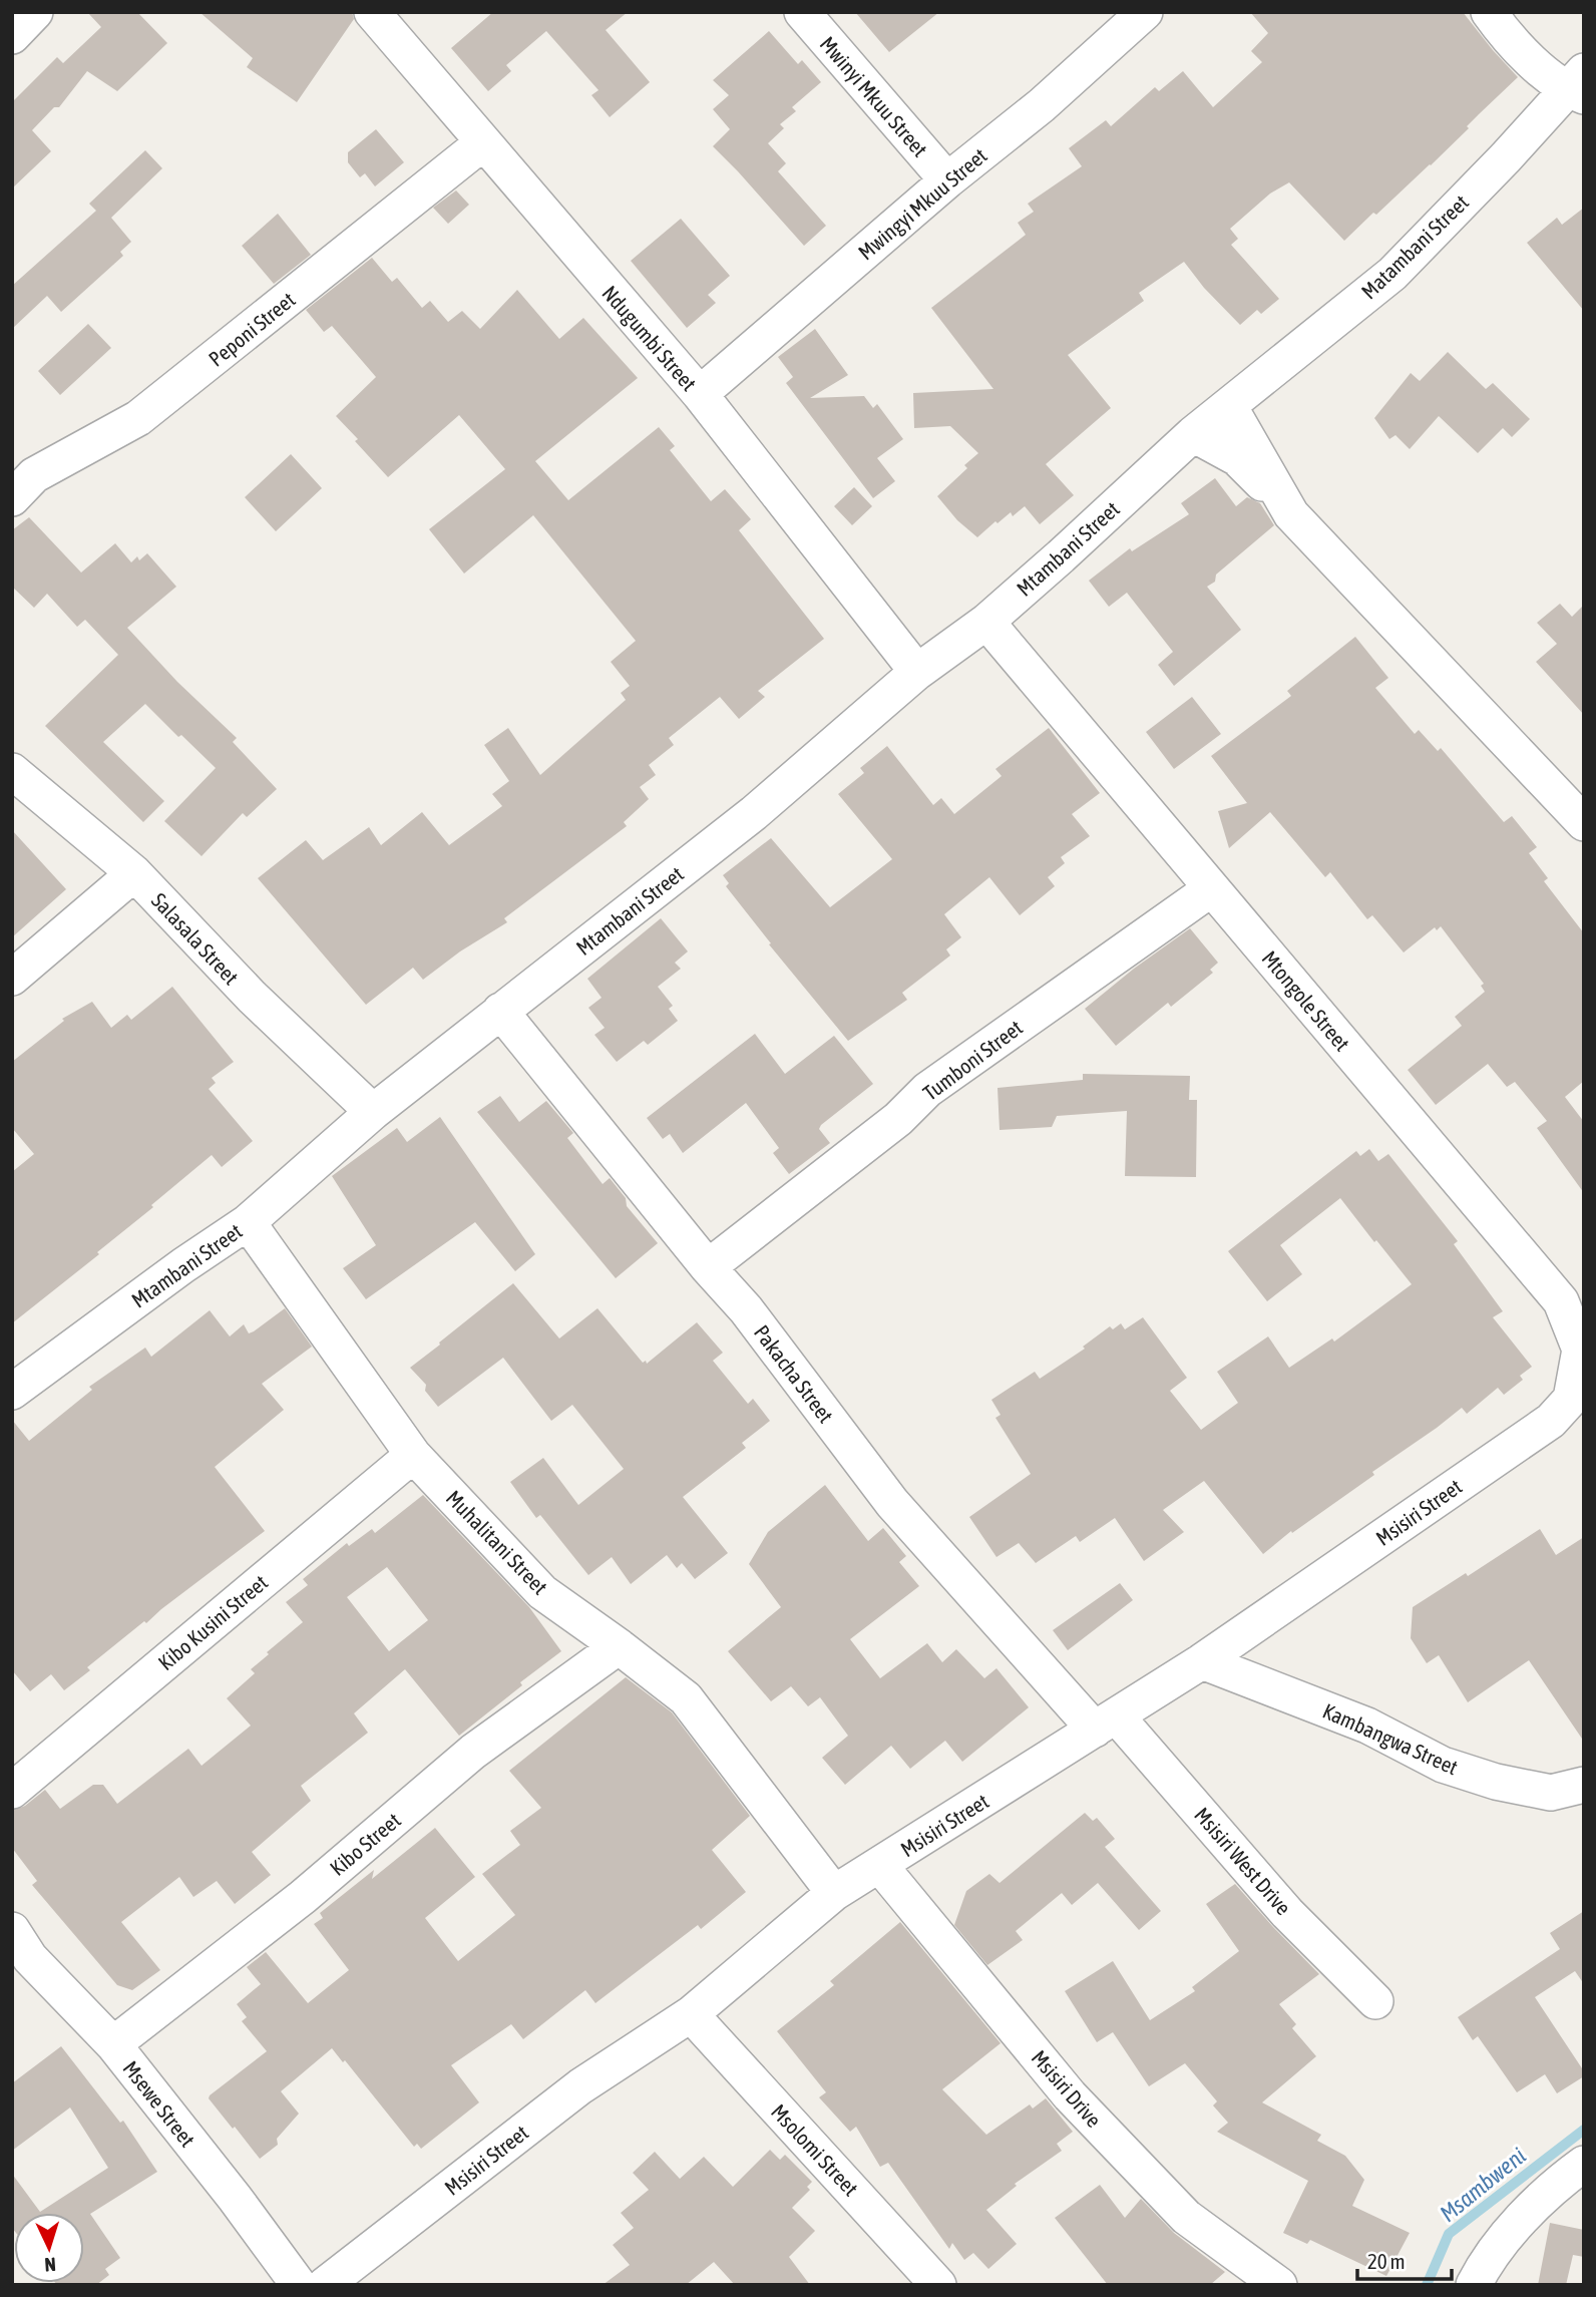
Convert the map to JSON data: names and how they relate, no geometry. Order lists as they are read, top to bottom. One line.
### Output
{"streets":{"street":["Mwinyi Mkuu Street","Mwingyi Mkuu Street","Matambani Street","Peponi Street","Ndugumbi Street","Mtambani Street","Salasala Street","Mtongole Street","Tumboni Street","Pakacha Street","Msisiri Street","Muhalitani Street","Kibo Kusini Street","Kambangwa Street","Kibo Street","Msisiri West Drive","Msisiri Drive","Msewe Street","Msolomi Street"]},"crossings":[["Mwinyi Mkuu Street","Mwingyi Mkuu Street"],["Mwingyi Mkuu Street","Ndugumbi Street"],["Matambani Street","Mtambani Street"],["Peponi Street","Ndugumbi Street"],["Ndugumbi Street","Mtambani Street"],["Mtambani Street","Salasala Street"],["Mtambani Street","Mtongole Street"],["Mtambani Street","Pakacha Street"],["Mtambani Street","Muhalitani Street"],["Mtongole Street","Tumboni Street"],["Mtongole Street","Msisiri Street"],["Tumboni Street","Pakacha Street"],["Pakacha Street","Msisiri Street"],["Pakacha Street","Msisiri West Drive"],["Msisiri Street","Muhalitani Street"],["Msisiri Street","Kambangwa Street"],["Msisiri Street","Msisiri West Drive"],["Msisiri Street","Msisiri Drive"],["Msisiri Street","Msolomi Street"],["Muhalitani Street","Kibo Kusini Street"],["Muhalitani Street","Kibo Street"],["Kibo Street","Msewe Street"]],"water":["Msambweni"],"scale_bar":"20 m","north":"bottom"}
